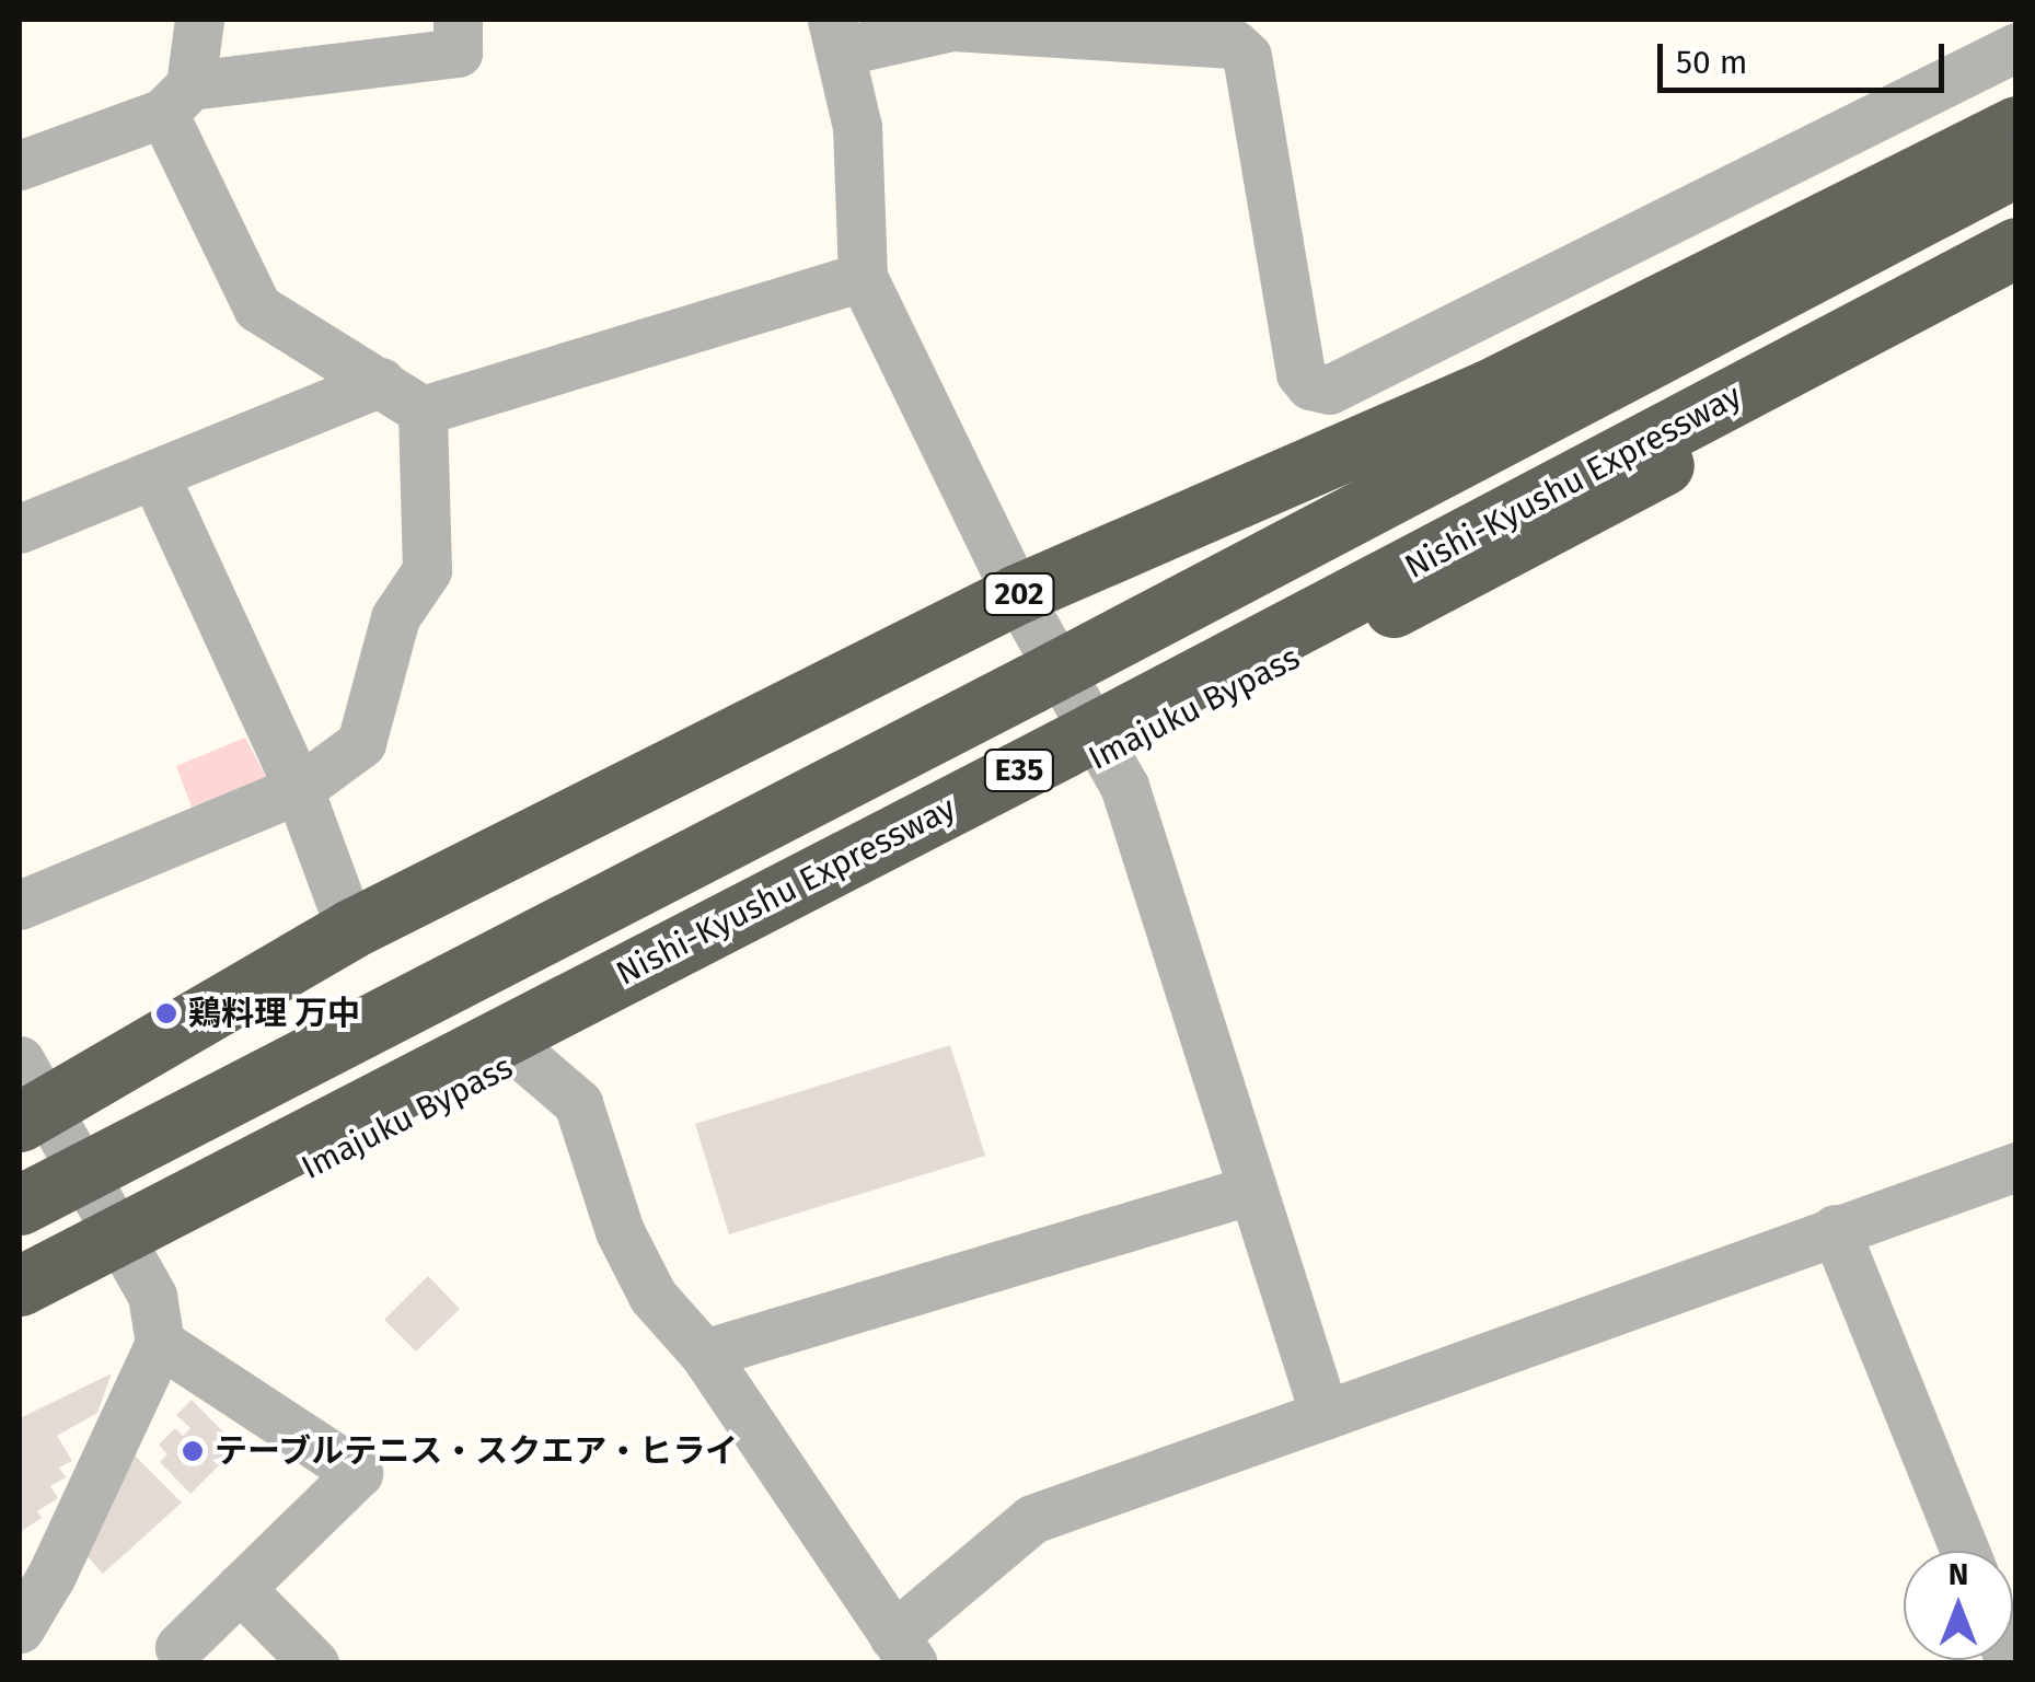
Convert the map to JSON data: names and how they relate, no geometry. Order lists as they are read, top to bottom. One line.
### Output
{"streets":{"highway":["Nishi-Kyushu Expressway","202","Imajuku Bypass","E35"]},"places":["鶏料理 万中","テーブルテニス・スクエア・ヒライ"],"scale_bar":"50 m","north":"top"}
